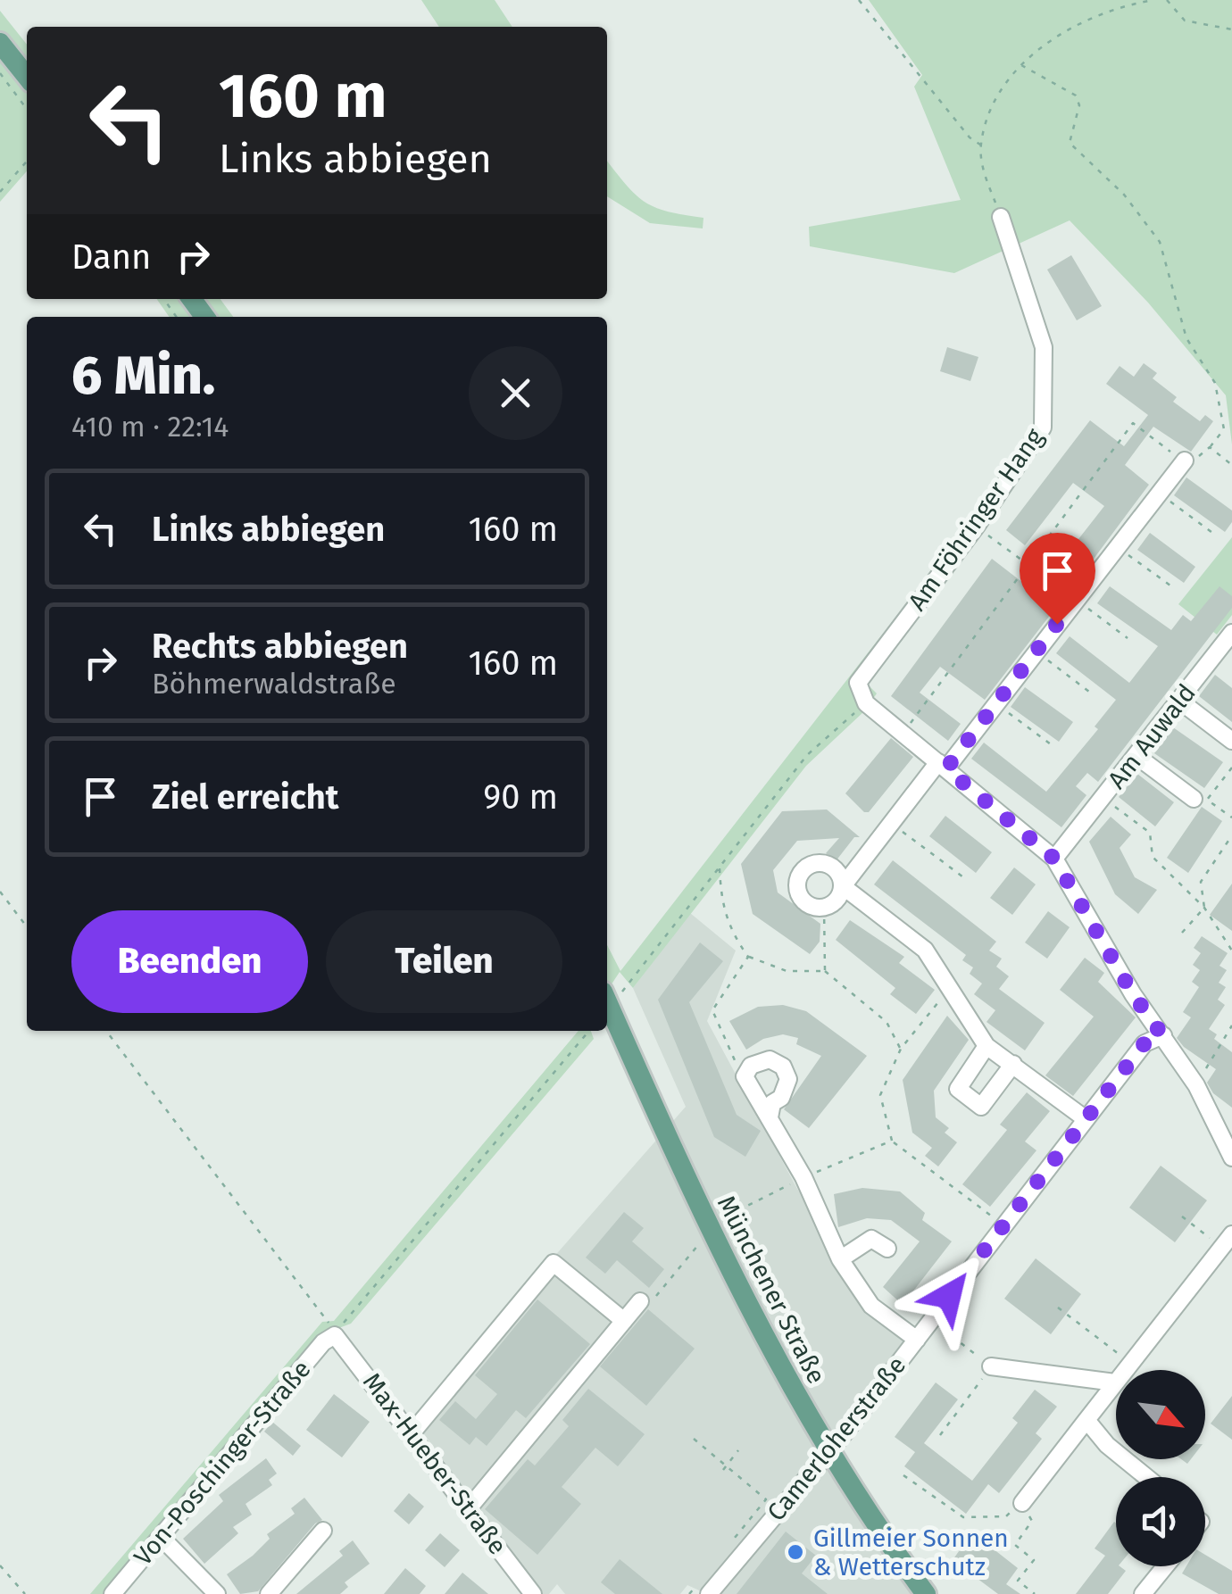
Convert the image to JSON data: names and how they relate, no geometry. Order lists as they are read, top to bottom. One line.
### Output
{"streets":{"main road":["Münchener Straße"],"street":["Am Föhringer Hang","Am Auwald","Camerloherstraße","Von-Poschinger-Straße","Max-Hueber-Straße"]},"crossings":[["Münchener Straße","Camerloherstraße"],["Von-Poschinger-Straße","Max-Hueber-Straße"]],"places":["Gillmeier Sonnen & Wetterschutz"],"north":"bottom right","page":{"turn":["160 m","Links abbiegen"],"then":"Dann","heading":["6 Min.","410 m · 22:14"],"list":[{"name":"Links abbiegen","value":"160 m"},{"name":"Rechts abbiegen","note":"Böhmerwaldstraße","value":"160 m"},{"name":"Ziel erreicht","value":"90 m"}],"buttons":["Beenden","Teilen"]}}
